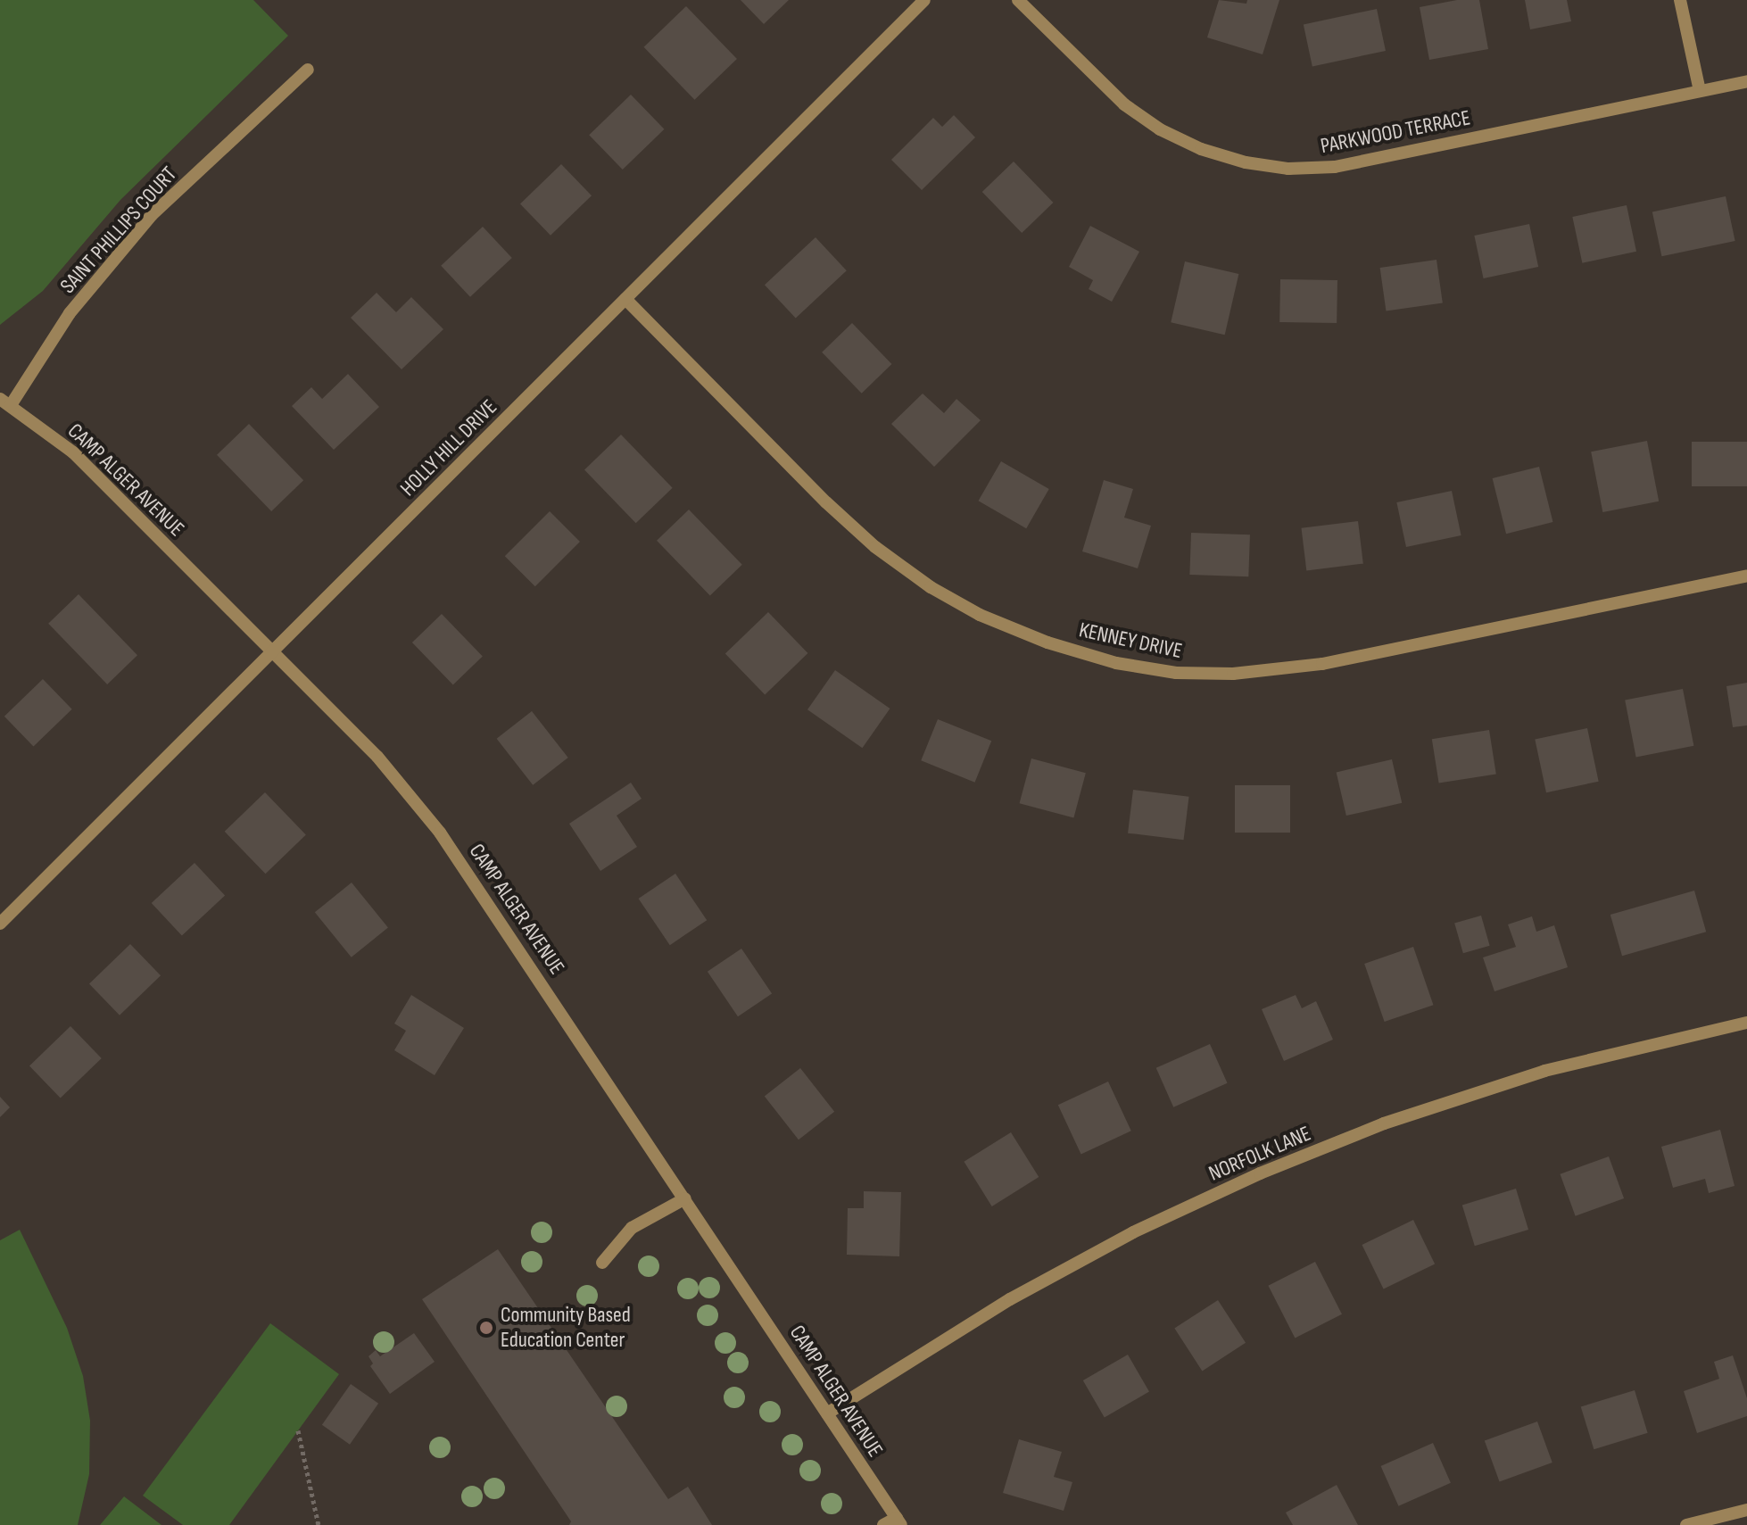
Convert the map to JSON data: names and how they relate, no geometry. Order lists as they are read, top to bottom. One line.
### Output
{"streets":{"street":["PARKWOOD TERRACE","SAINT PHILLIPS COURT","HOLLY HILL DRIVE","CAMP ALGER AVENUE","KENNEY DRIVE","NORFOLK LANE"]},"crossings":[["SAINT PHILLIPS COURT","CAMP ALGER AVENUE"],["HOLLY HILL DRIVE","CAMP ALGER AVENUE"],["HOLLY HILL DRIVE","KENNEY DRIVE"],["CAMP ALGER AVENUE","NORFOLK LANE"]],"places":["Community Based Education Center"]}
